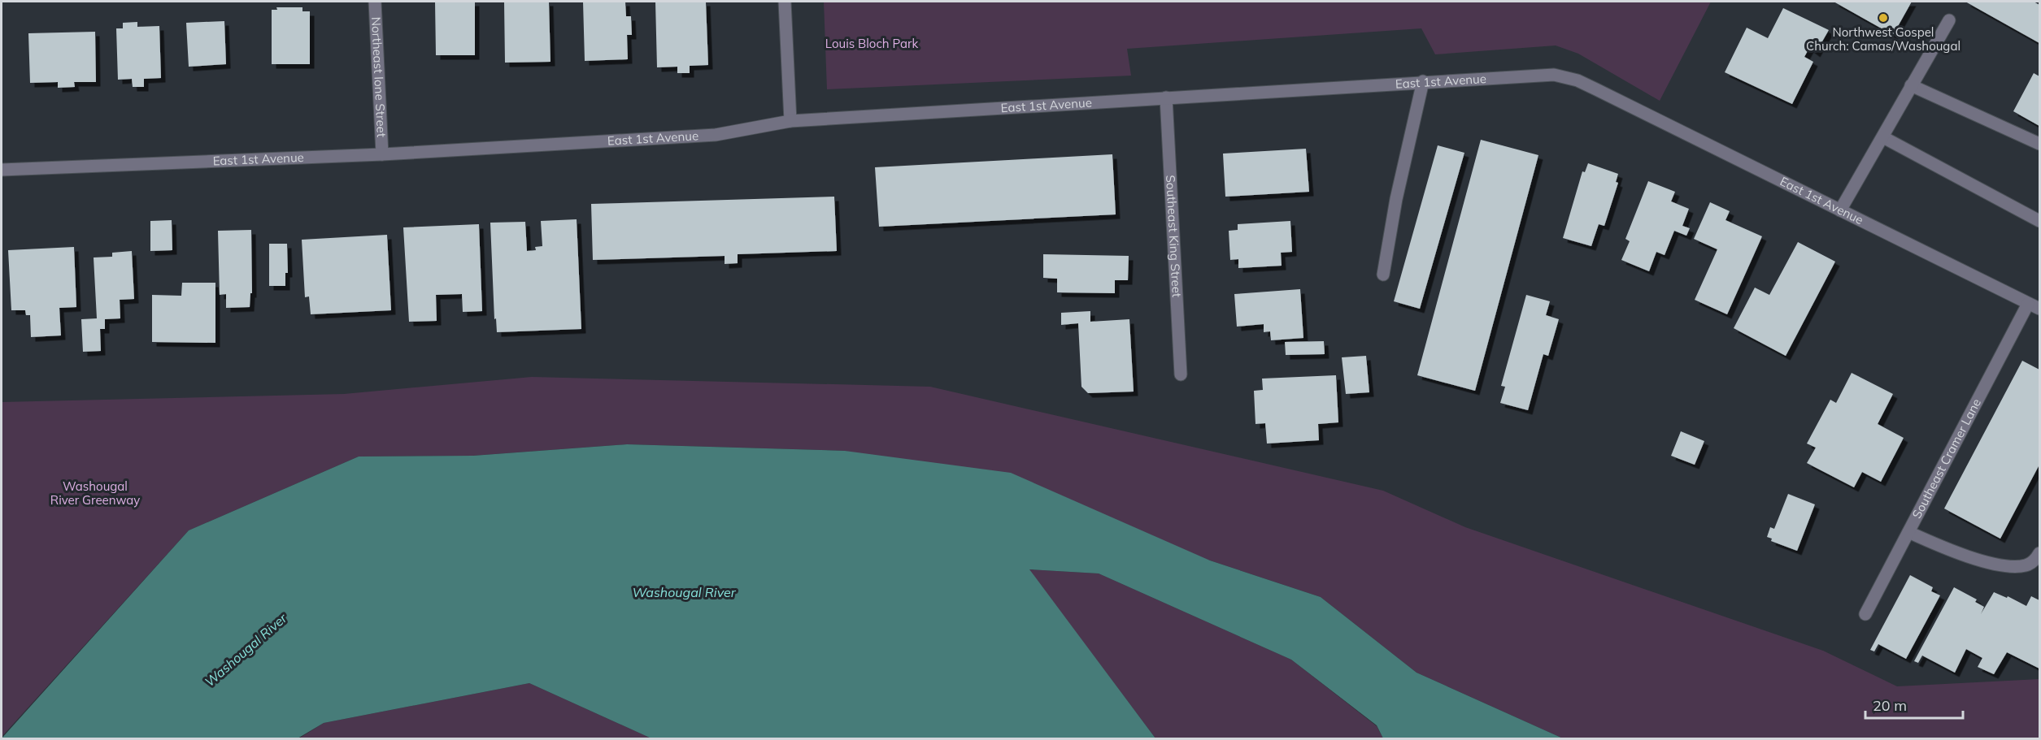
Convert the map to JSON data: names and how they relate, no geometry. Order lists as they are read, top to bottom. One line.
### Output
{"streets":{"street":["Northeast Ione Street","East 1st Avenue","Southeast King Street","Southeast Cramer Lane"]},"crossings":[["Northeast Ione Street","East 1st Avenue"],["East 1st Avenue","Southeast King Street"],["East 1st Avenue","Southeast Cramer Lane"]],"water":["Washougal River"],"parks":["Louis Bloch Park","Washougal River Greenway"],"places":["Northwest Gospel Church: Camas/Washougal"],"scale_bar":"20 m"}
